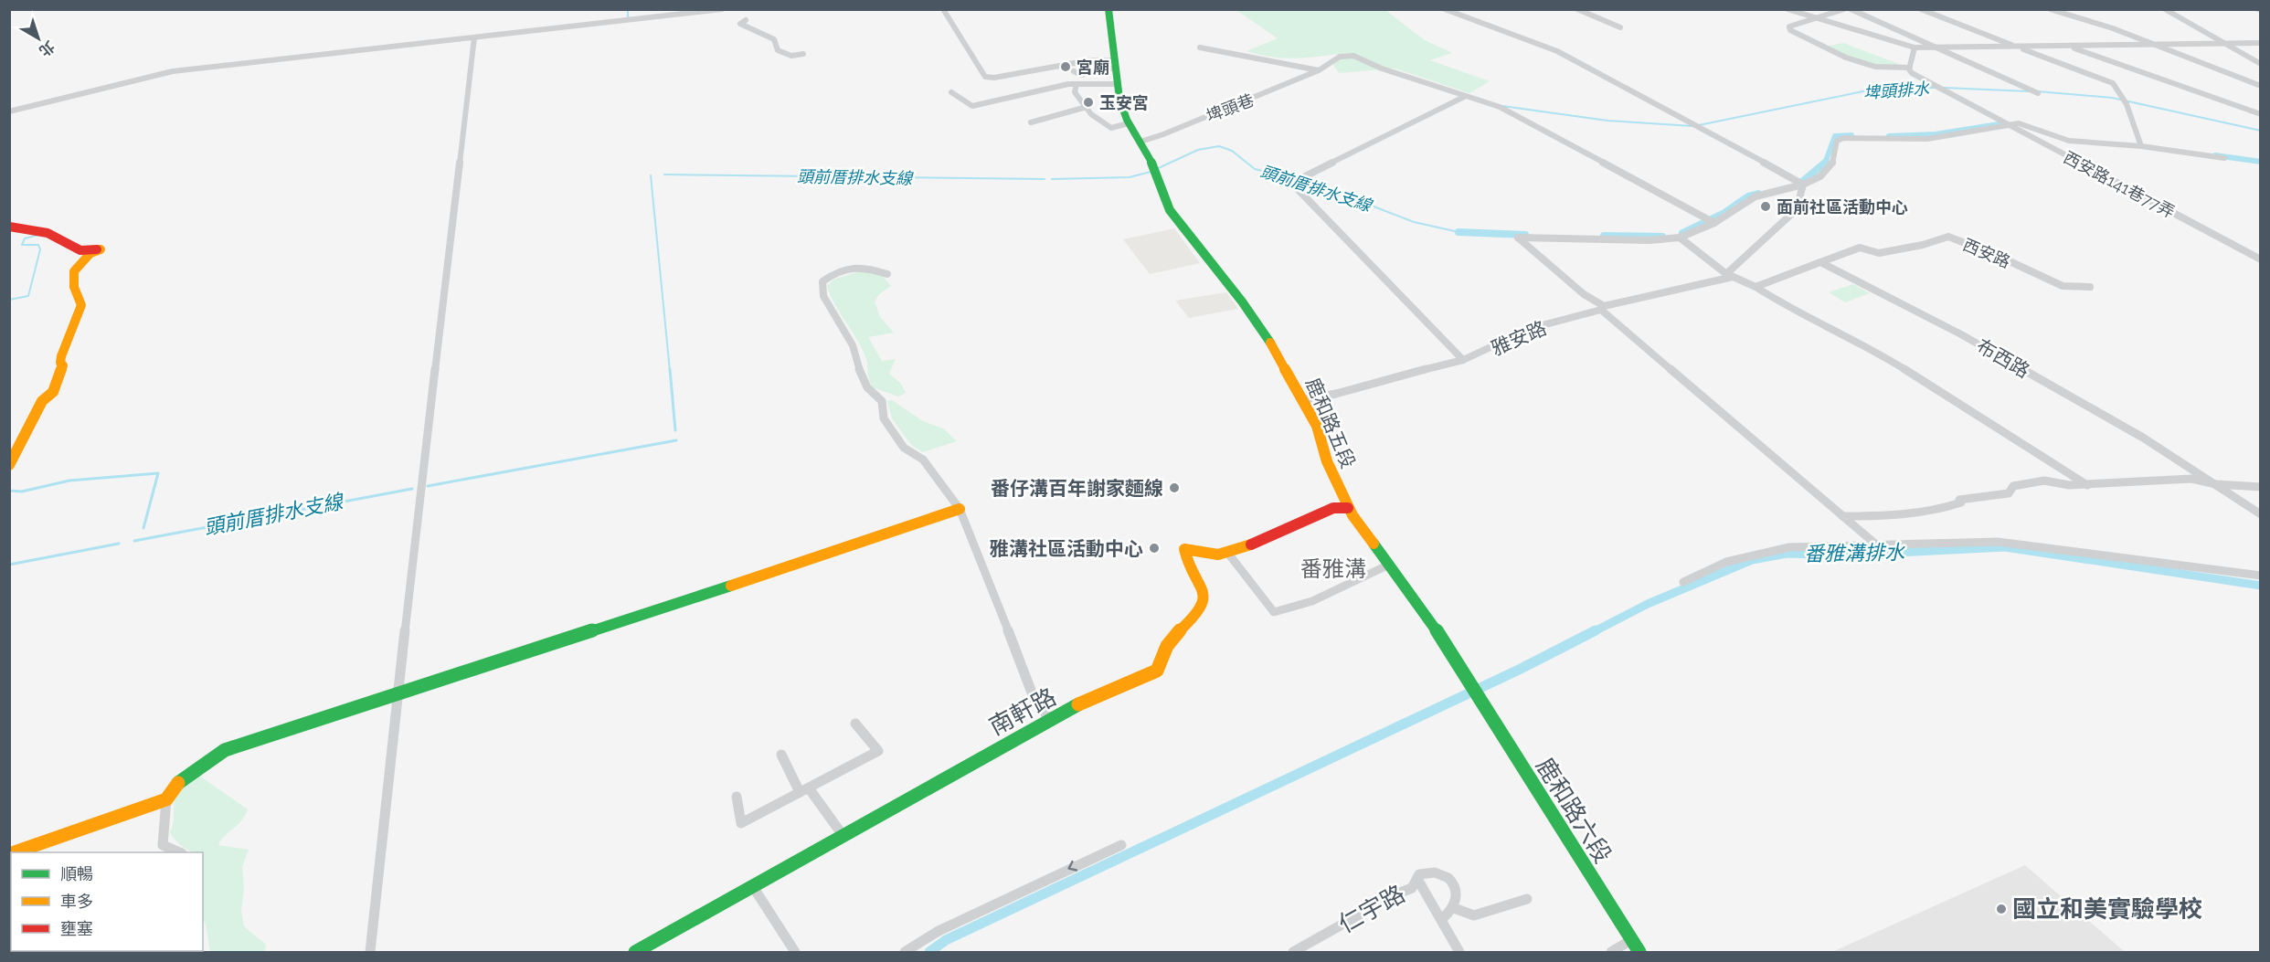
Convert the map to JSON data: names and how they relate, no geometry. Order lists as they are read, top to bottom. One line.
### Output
{"streets":{"street":["埤頭巷","西安路141巷77弄","西安路","雅安路","布西路","鹿和路五段","南軒路","鹿和路六段","仁宇路"]},"crossings":[["埤頭巷","鹿和路五段"],["西安路","布西路"],["雅安路","鹿和路五段"],["鹿和路五段","南軒路"],["鹿和路五段","鹿和路六段"]],"districts":["番雅溝"],"water":["埤頭排水","頭前厝排水支線","番雅溝排水"],"places":["宮廟","玉安宮","面前社區活動中心","番仔溝百年謝家麵線","雅溝社區活動中心","國立和美實驗學校"],"legend":["順暢","車多","壅塞"],"north":"bottom right"}
